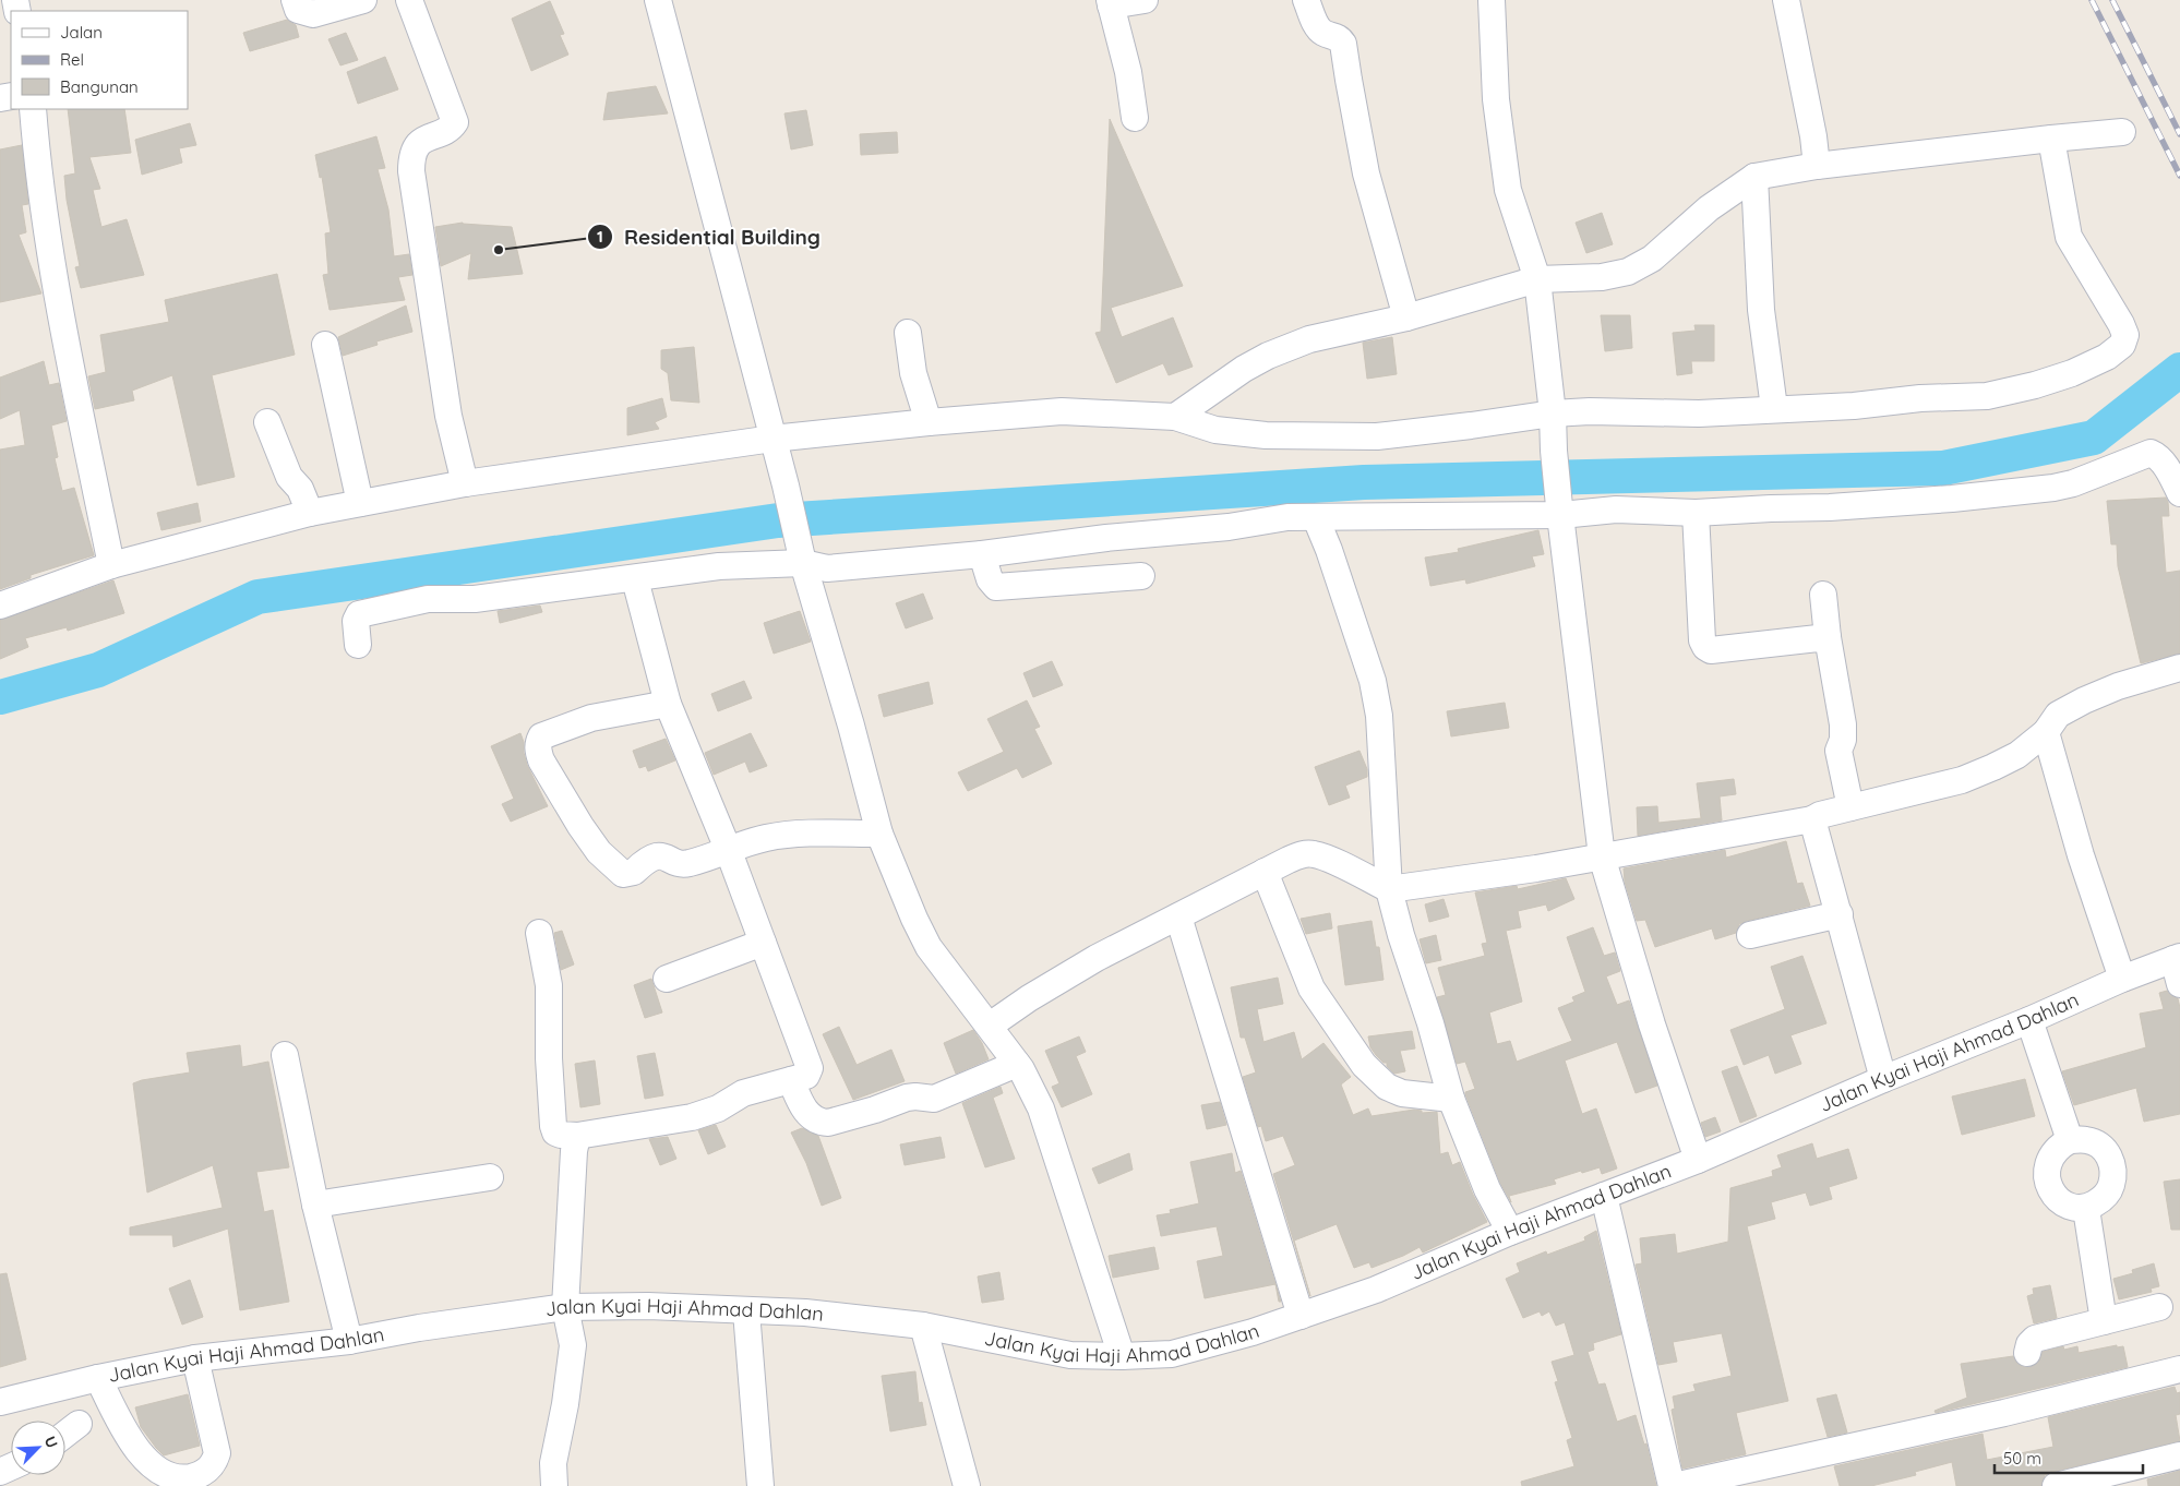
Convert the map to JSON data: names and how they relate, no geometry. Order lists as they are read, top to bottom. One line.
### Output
{"streets":{"street":["Jalan Kyai Haji Ahmad Dahlan"]},"places":["Residential Building"],"legend":["Jalan","Rel","Bangunan"],"scale_bar":"50 m","north":"top right"}
